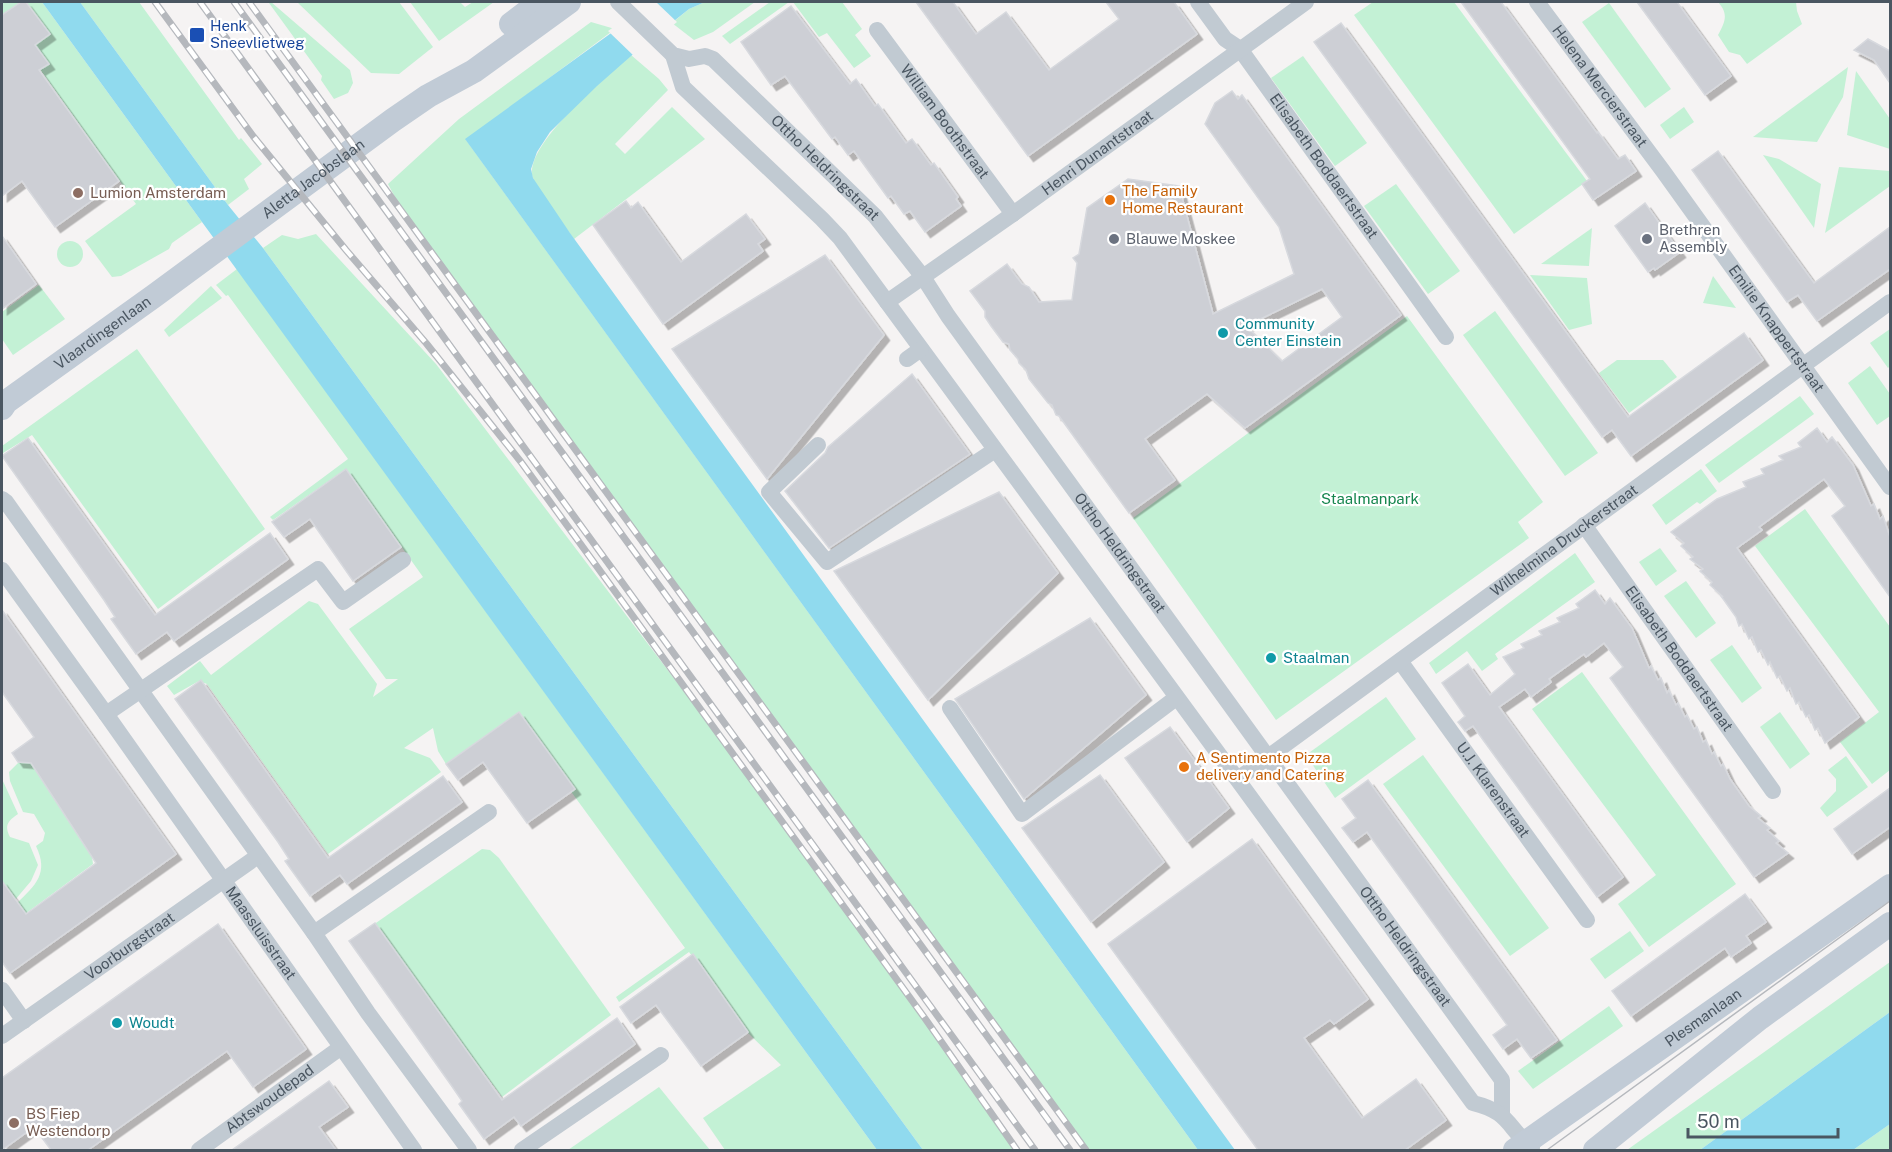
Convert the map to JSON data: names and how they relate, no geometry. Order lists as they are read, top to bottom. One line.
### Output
{"streets":{"street":["Helena Mercierstraat","William Boothstraat","Henri Dunantstraat","Elisabeth Boddaertstraat","Ottho Heldringstraat","Aletta Jacobslaan","Emilie Knappertstraat","Vlaardingenlaan","Wilhelmina Druckerstraat","U.J. Klarenstraat","Maassluisstraat","Voorburgstraat","Plesmanlaan","Abtswoudepad"]},"crossings":[["Helena Mercierstraat","Emilie Knappertstraat"],["William Boothstraat","Henri Dunantstraat"],["Henri Dunantstraat","Elisabeth Boddaertstraat"],["Henri Dunantstraat","Ottho Heldringstraat"],["Elisabeth Boddaertstraat","Wilhelmina Druckerstraat"],["Ottho Heldringstraat","Wilhelmina Druckerstraat"],["Aletta Jacobslaan","Vlaardingenlaan"],["Emilie Knappertstraat","Wilhelmina Druckerstraat"],["Wilhelmina Druckerstraat","U.J. Klarenstraat"],["Maassluisstraat","Voorburgstraat"],["Maassluisstraat","Abtswoudepad"]],"parks":["Staalmanpark"],"places":{"transit":["Henk Sneevlietweg"],"other":["Lumion Amsterdam","The Family Home Restaurant","Blauwe Moskee","Brethren Assembly","Community Center Einstein","Staalman","A Sentimento Pizza delivery and Catering","Woudt","BS Fiep Westendorp"]},"scale_bar":"50 m"}
